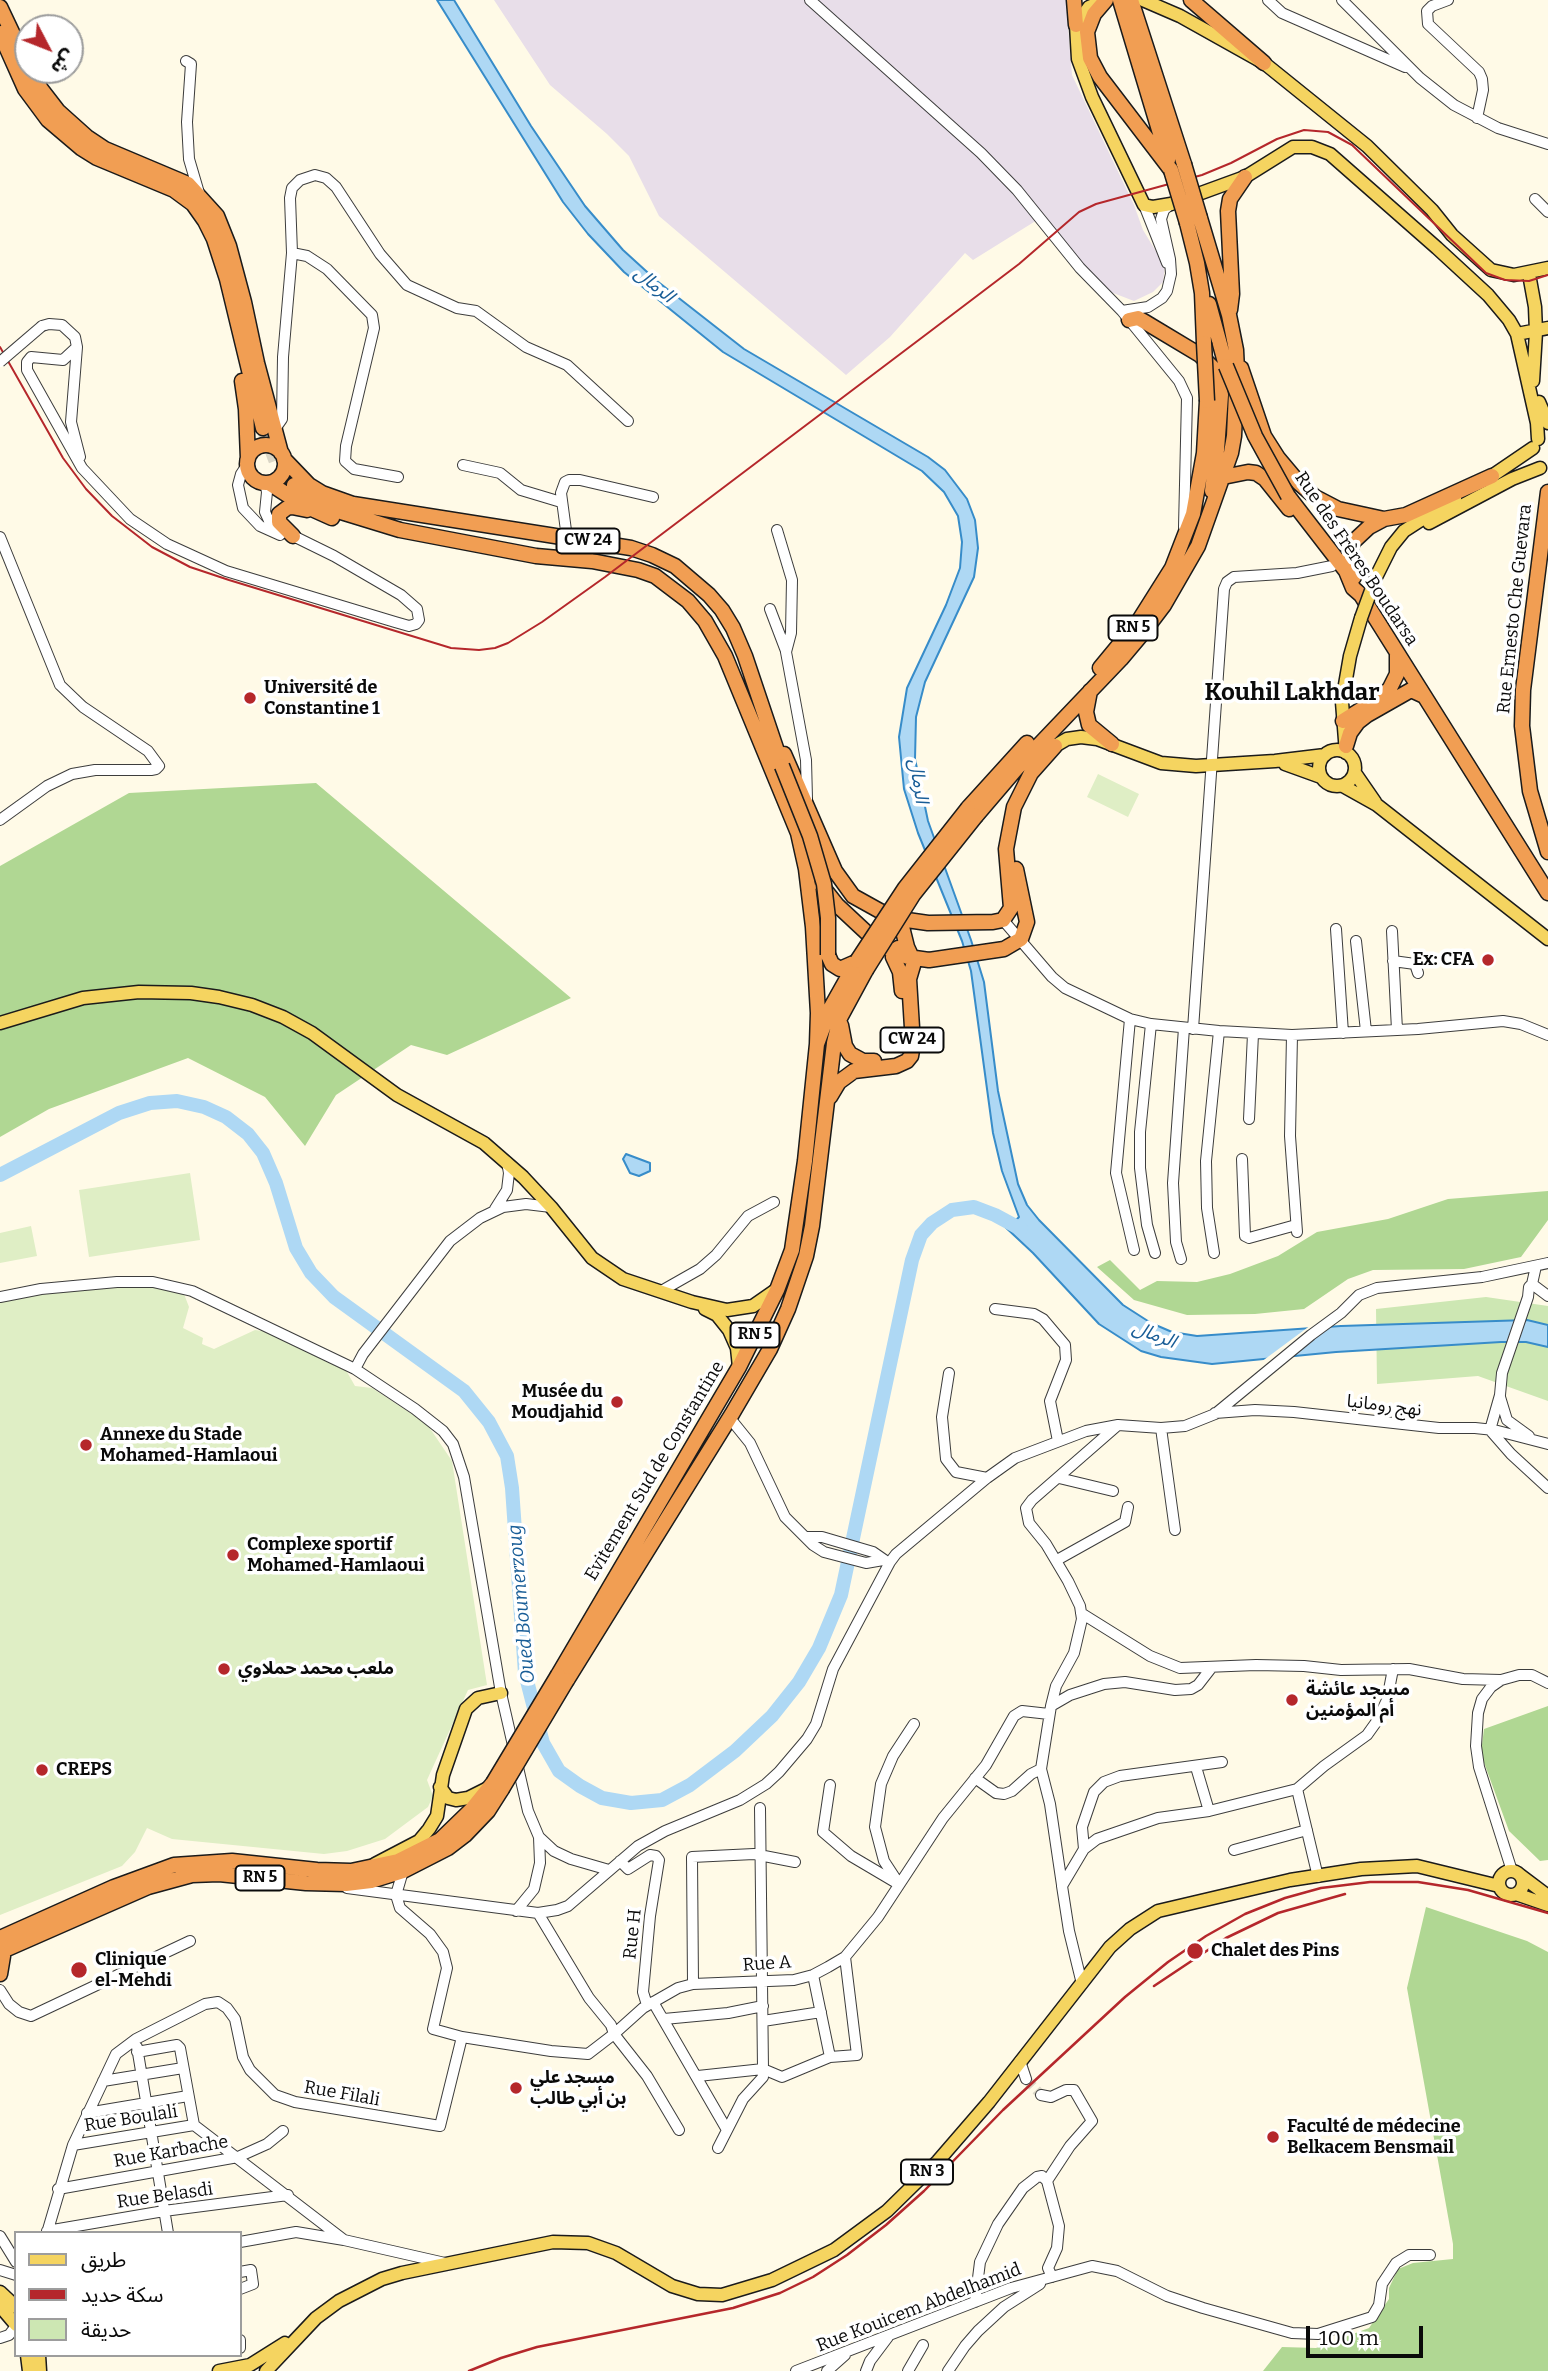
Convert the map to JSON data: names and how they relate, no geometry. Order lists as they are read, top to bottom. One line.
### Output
{"streets":{"highway":["CW 24","Rue des Frères Boudarsa","Rue Ernesto Che Guevara","RN 5","Evitement Sud de Constantine"],"main road":["RN 3"],"street":["نهج رومانيا","Rue H","Rue A","Rue Filali","Rue Boulali","Rue Karbache","Rue Belasdi","Rue Kouicem Abdelhamid"]},"crossings":[["CW 24","RN 5"],["CW 24","Evitement Sud de Constantine"],["Rue des Frères Boudarsa","RN 5"],["RN 5","Evitement Sud de Constantine"],["Rue H","Rue A"],["Rue A","Rue Filali"],["Rue Filali","Rue Boulali"],["Rue Filali","Rue Karbache"]],"districts":["Kouhil Lakhdar"],"water":["الرمال","Oued Boumerzoug"],"places":["Université de Constantine 1","Ex: CFA","Musée du Moudjahid","Annexe du Stade Mohamed-Hamlaoui","Complexe sportif Mohamed-Hamlaoui","ملعب محمد حملاوي","مسجد عائشة أم المؤمنين","CREPS","Chalet des Pins","Clinique el-Mehdi","مسجد علي بن أبي طالب","Faculté de médecine Belkacem Bensmail"],"legend":["طريق","سكة حديد","حديقة"],"scale_bar":"100 m","north":"bottom right"}
